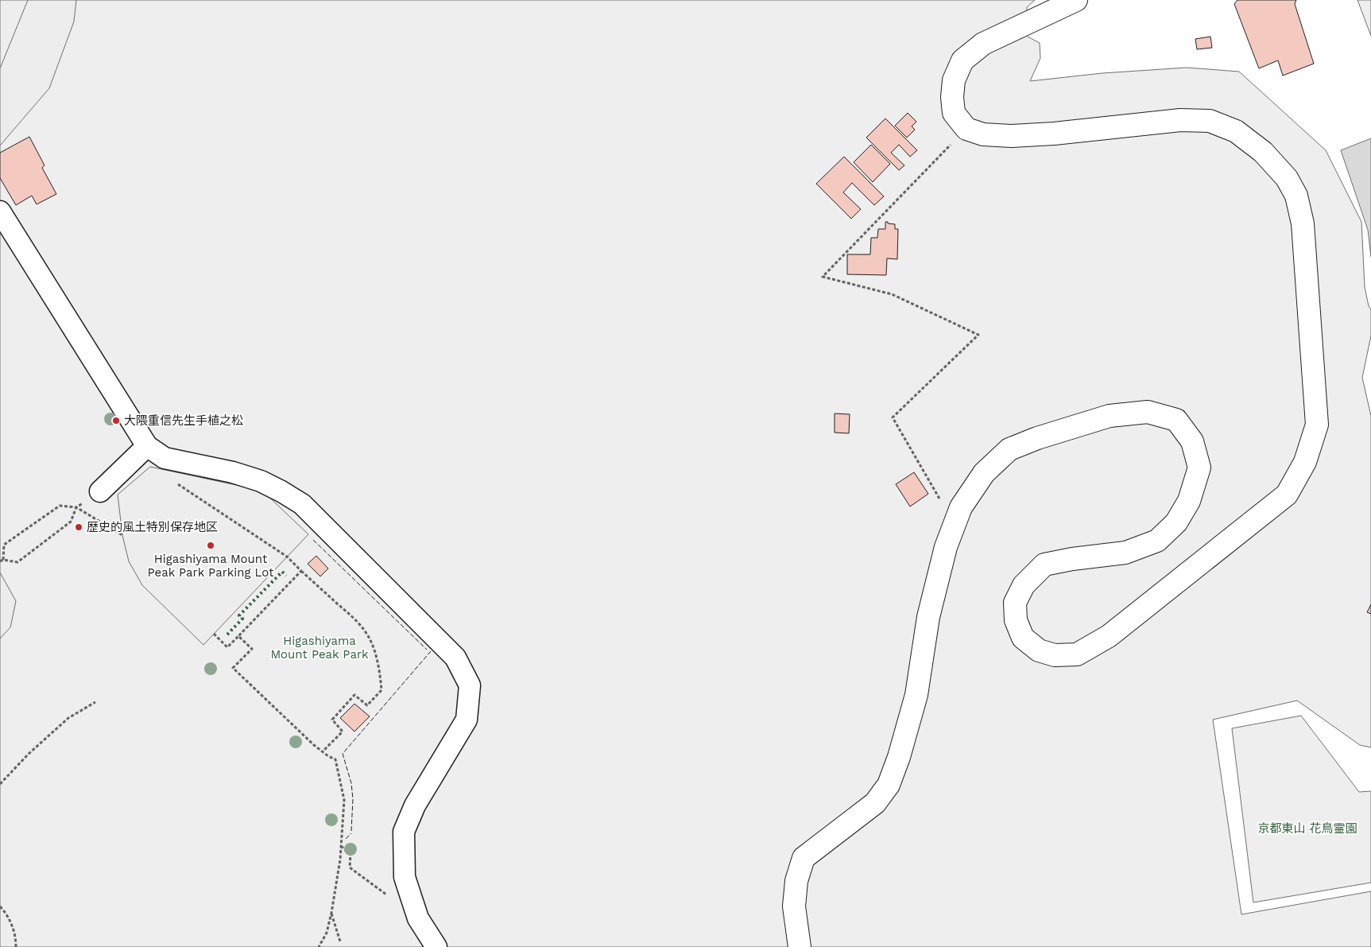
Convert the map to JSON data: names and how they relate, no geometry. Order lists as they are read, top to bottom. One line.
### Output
{"parks":["Higashiyama Mount Peak Park","京都東山 花鳥霊園"],"places":["大隈重信先生手植之松","歴史的風土特別保存地区","Higashiyama Mount Peak Park Parking Lot"]}
